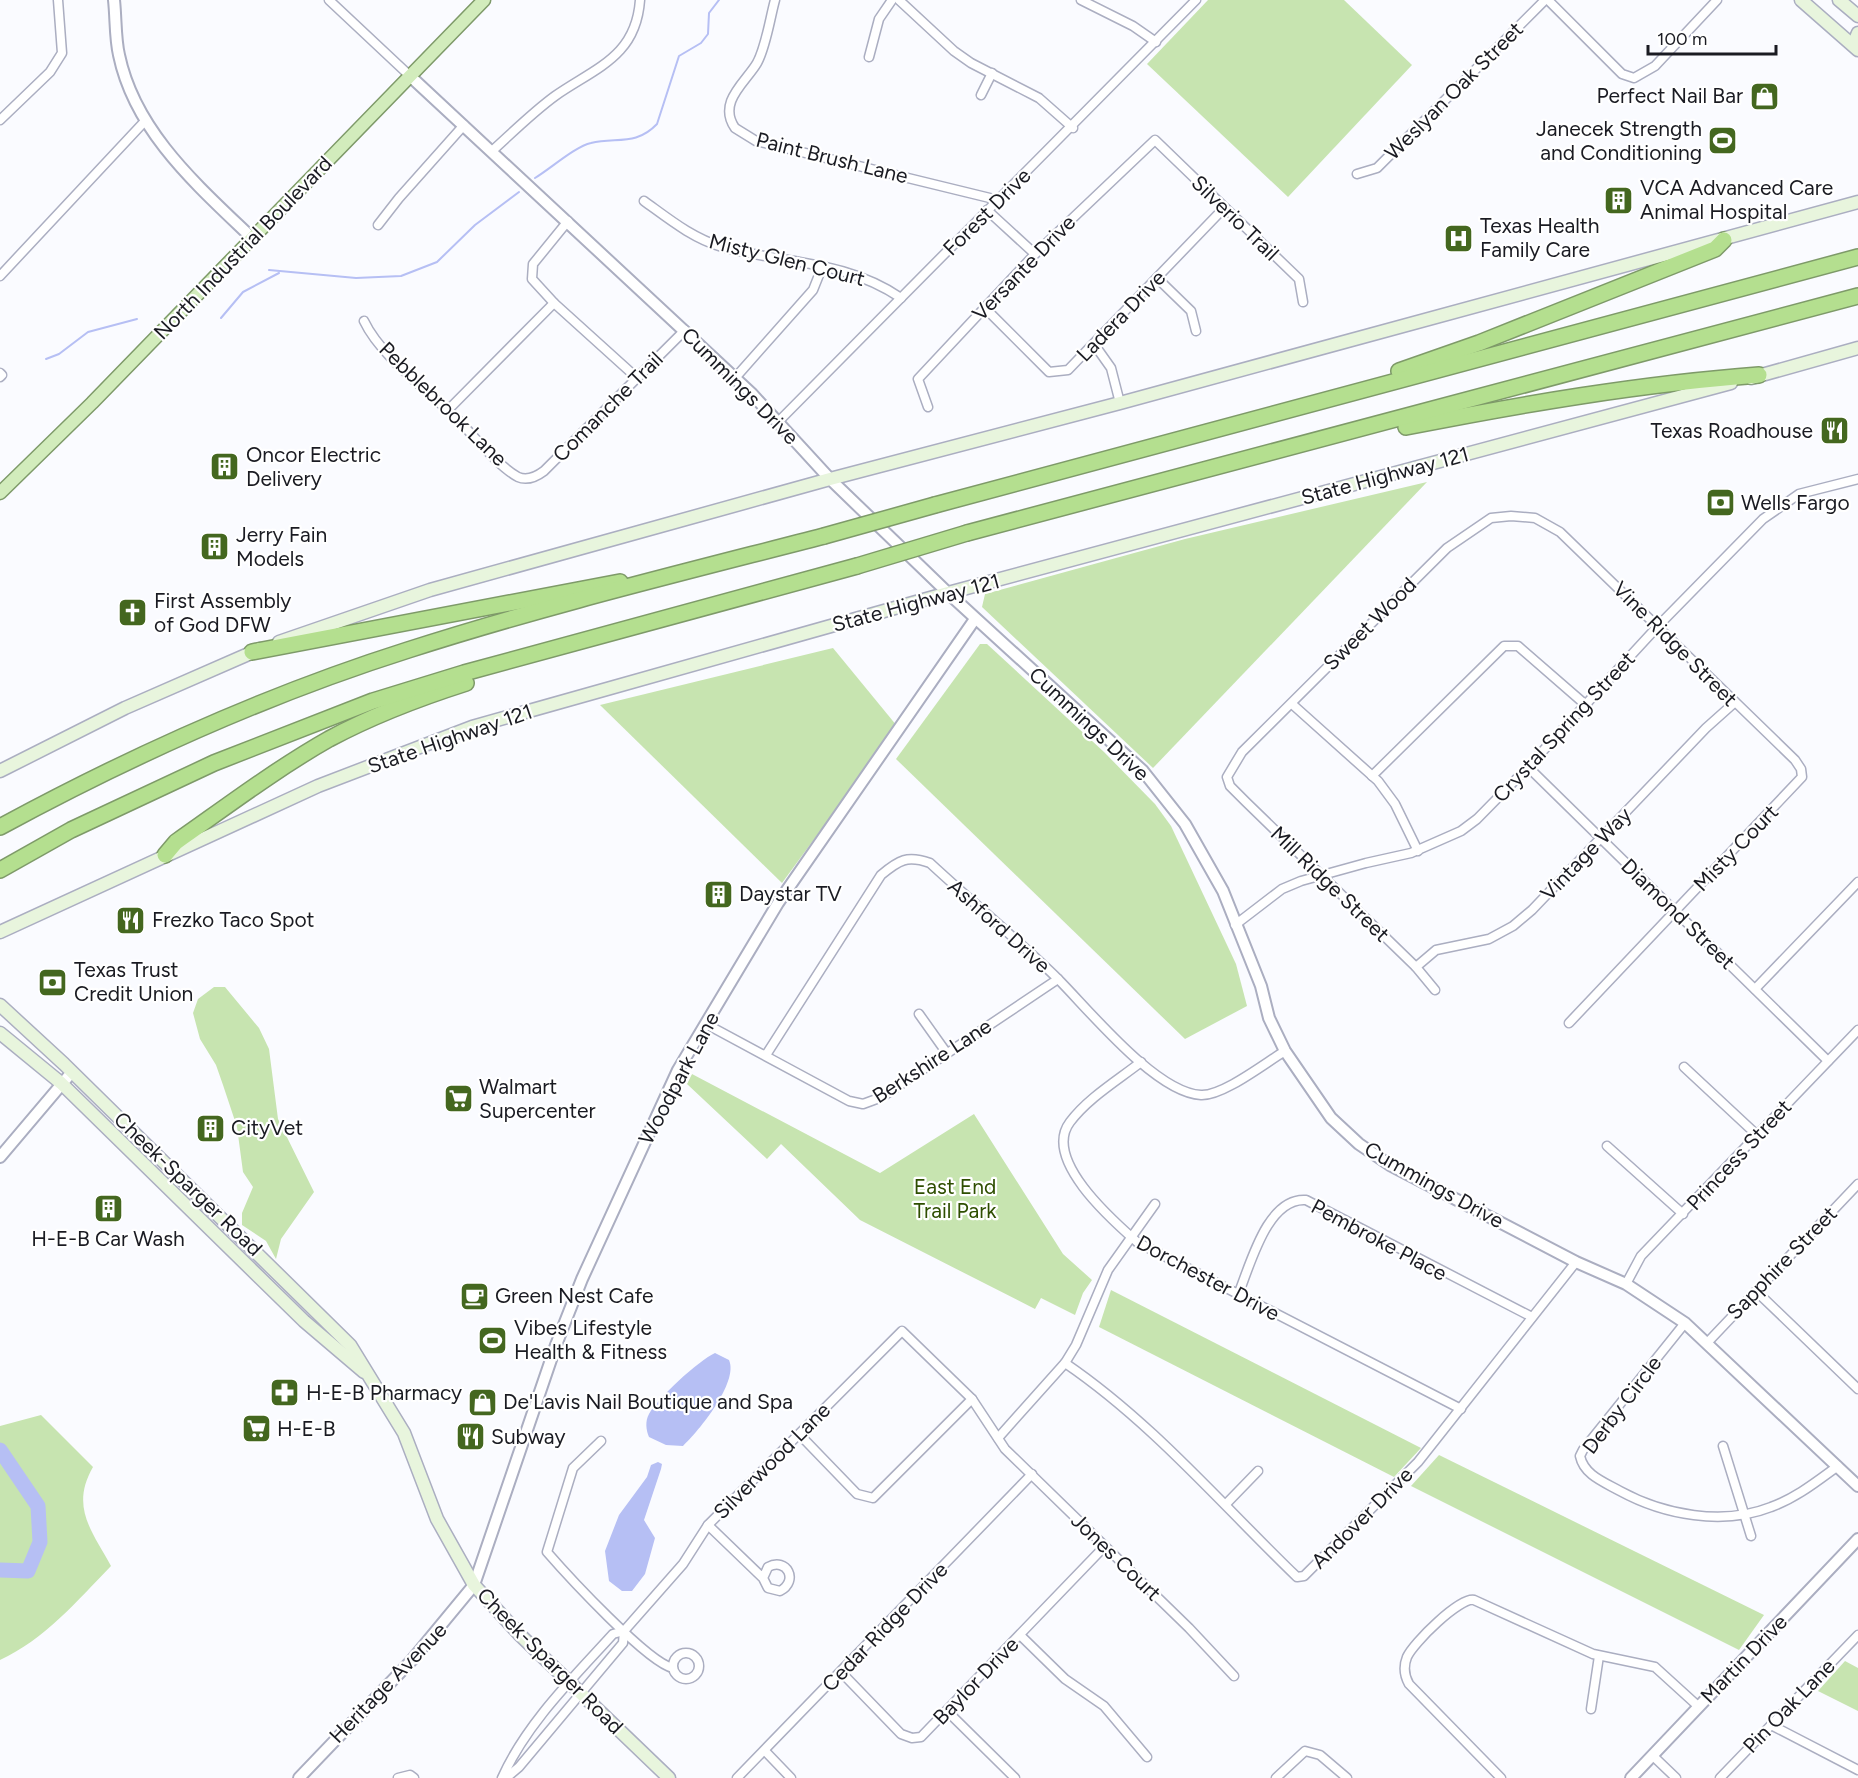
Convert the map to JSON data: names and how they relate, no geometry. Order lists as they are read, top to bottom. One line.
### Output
{"streets":{"main road":["North Industrial Boulevard","State Highway 121","Cheek-Sparger Road"],"street":["Weslyan Oak Street","Paint Brush Lane","Forest Drive","Silverio Trail","Misty Glen Court","Versante Drive","Ladera Drive","Cummings Drive","Pebblebrook Lane","Comanche Trail","Sweet Wood","Vine Ridge Street","Crystal Spring Street","Misty Court","Vintage Way","Mill Ridge Street","Diamond Street","Ashford Drive","Berkshire Lane","Woodpark Lane","Princess Street","Pembroke Place","Sapphire Street","Dorchester Drive","Derby Circle","Silverwood Lane","Andover Drive","Jones Court","Cedar Ridge Drive","Martin Drive","Baylor Drive","Heritage Avenue","Pin Oak Lane"]},"crossings":[["Paint Brush Lane","Forest Drive"],["Forest Drive","Misty Glen Court"],["Forest Drive","Cummings Drive"],["Silverio Trail","Versante Drive"],["Silverio Trail","Ladera Drive"],["North Industrial Boulevard","Cummings Drive"],["Versante Drive","Ladera Drive"],["Cummings Drive","Comanche Trail"],["Cummings Drive","State Highway 121"],["Cummings Drive","Crystal Spring Street"],["Cummings Drive","Ashford Drive"],["Cummings Drive","Woodpark Lane"],["Cummings Drive","Princess Street"],["Cummings Drive","Sapphire Street"],["Cummings Drive","Derby Circle"],["Cummings Drive","Andover Drive"],["Pebblebrook Lane","Comanche Trail"],["Sweet Wood","Vine Ridge Street"],["Sweet Wood","Mill Ridge Street"],["Vine Ridge Street","Crystal Spring Street"],["Vine Ridge Street","Misty Court"],["Vine Ridge Street","Vintage Way"],["Crystal Spring Street","Mill Ridge Street"],["Crystal Spring Street","Diamond Street"],["Misty Court","Diamond Street"],["Vintage Way","Mill Ridge Street"],["Vintage Way","Diamond Street"],["Diamond Street","Princess Street"],["Ashford Drive","Berkshire Lane"],["Ashford Drive","Dorchester Drive"],["Berkshire Lane","Woodpark Lane"],["Woodpark Lane","Cheek-Sparger Road"],["Woodpark Lane","Heritage Avenue"],["Cheek-Sparger Road","Heritage Avenue"],["Pembroke Place","Dorchester Drive"],["Pembroke Place","Andover Drive"],["Dorchester Drive","Andover Drive"],["Silverwood Lane","Jones Court"],["Jones Court","Cedar Ridge Drive"],["Jones Court","Baylor Drive"],["Cedar Ridge Drive","Baylor Drive"]],"parks":["East End Trail Park"],"places":{"shop":["Perfect Nail Bar","De'Lavis Nail Boutique and Spa"],"sports":["Janecek Strength and Conditioning","Vibes Lifestyle Health & Fitness"],"building":["VCA Advanced Care Animal Hospital","Oncor Electric Delivery","Jerry Fain Models","Daystar TV","CityVet","H-E-B Car Wash"],"hospital":["Texas Health Family Care"],"restaurant":["Texas Roadhouse","Frezko Taco Spot","Subway"],"bank":["Wells Fargo","Texas Trust Credit Union"],"church":["First Assembly of God DFW"],"supermarket":["Walmart Supercenter","H-E-B"],"cafe":["Green Nest Cafe"],"pharmacy":["H-E-B Pharmacy"]},"scale_bar":"100 m"}
